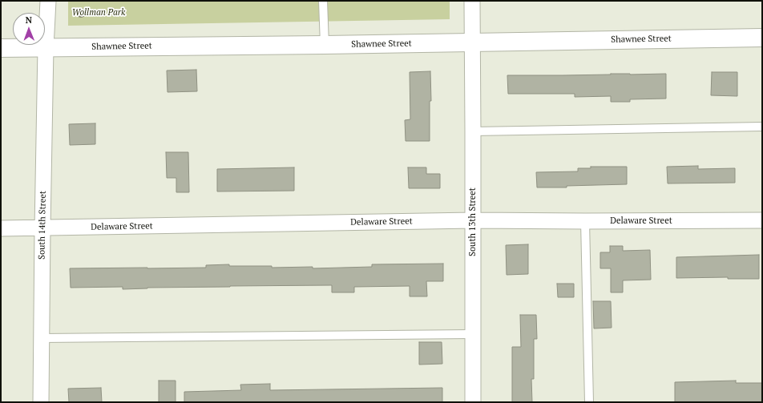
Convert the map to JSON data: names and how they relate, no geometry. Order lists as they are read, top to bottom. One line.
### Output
{"streets":{"street":["Shawnee Street","Delaware Street","South 13th Street","South 14th Street"]},"crossings":[["Shawnee Street","South 13th Street"],["Shawnee Street","South 14th Street"],["Delaware Street","South 13th Street"],["Delaware Street","South 14th Street"]],"parks":["Wollman Park"],"north":"top"}
